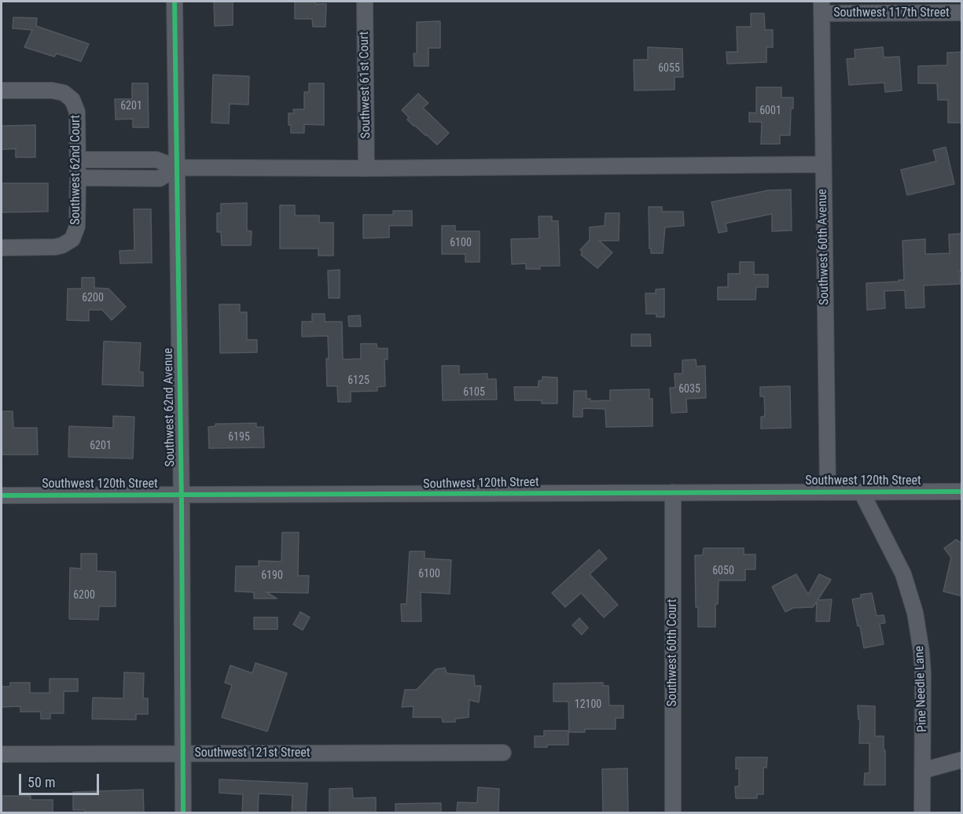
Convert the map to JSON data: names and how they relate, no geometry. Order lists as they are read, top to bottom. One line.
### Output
{"streets":{"street":["Southwest 117th Street","Southwest 61st Court","Southwest 62nd Court","Southwest 60th Avenue","Southwest 62nd Avenue","Southwest 120th Street","Southwest 60th Court","Pine Needle Lane","Southwest 121st Street"]},"crossings":[["Southwest 117th Street","Southwest 60th Avenue"],["Southwest 60th Avenue","Southwest 120th Street"],["Southwest 62nd Avenue","Southwest 120th Street"],["Southwest 62nd Avenue","Southwest 121st Street"],["Southwest 120th Street","Southwest 60th Court"],["Southwest 120th Street","Pine Needle Lane"]],"house_numbers":["6055","6201","6001","6100","6200","6125","6035","6105","6195","6201","6050","6100","6190","6200","12100"],"scale_bar":"50 m"}
